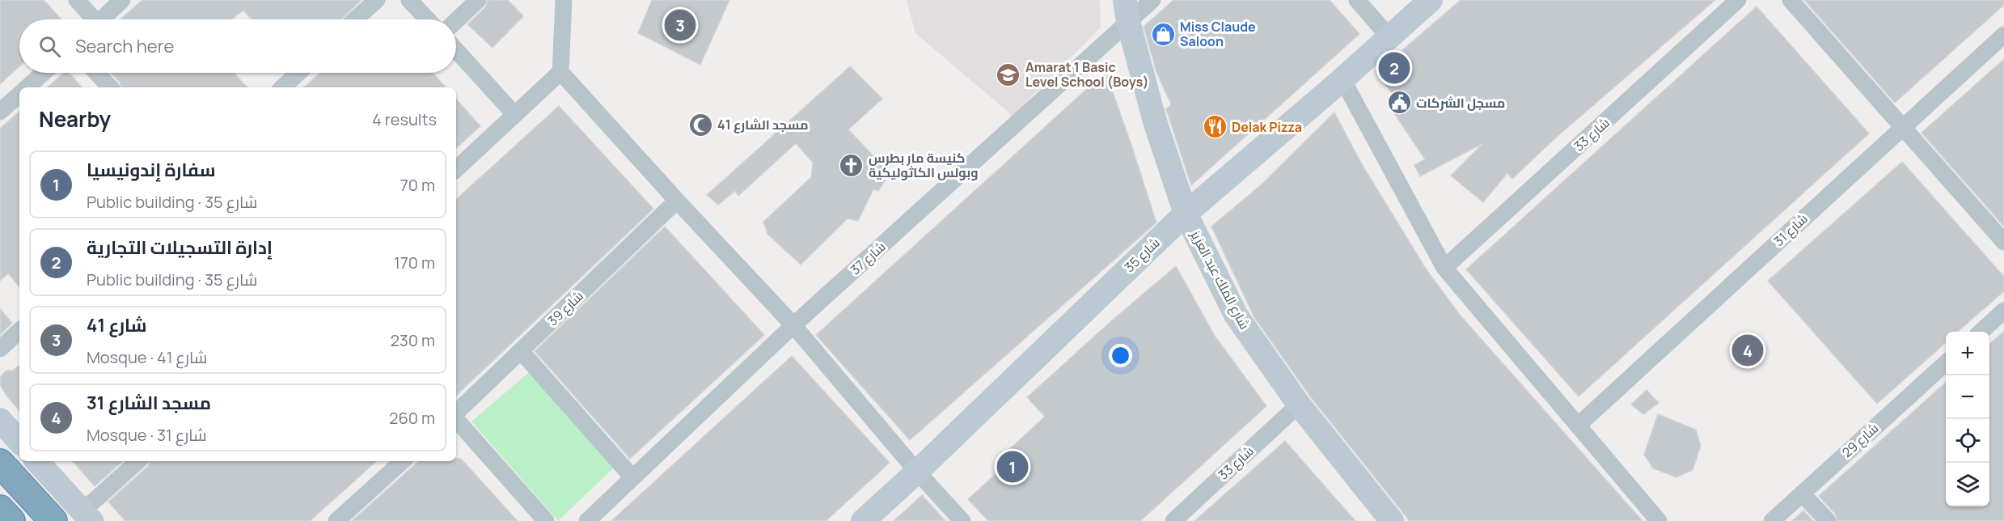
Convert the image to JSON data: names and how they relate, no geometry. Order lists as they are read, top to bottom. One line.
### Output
{"streets":{"street":["شارع 33","شارع 31","شارع 35","شارع 37","شارع الملك عبد العزيز","شارع 39","شارع 29"]},"crossings":[["شارع 33","شارع الملك عبد العزيز"],["شارع 35","شارع الملك عبد العزيز"],["شارع 37","شارع الملك عبد العزيز"]],"places":{"shop":["Miss Claude Saloon"],"school or university":["Amarat 1 Basic Level School (Boys)"],"public building":["مسجل الشركات"],"mosque":["مسجد الشارع 41"],"restaurant":["Delak Pizza"],"church":["كنيسة مار بطرس وبولس الكاثوليكية"]},"page":{"pins":["3","2","4","1"],"search":"Search here","heading":["Nearby","4 results"],"list":[{"mark":"1","name":"سفارة إندونيسيا","note":"Public building · شارع 35","value":"70 m"},{"mark":"2","name":"إدارة التسجيلات التجارية","note":"Public building · شارع 35","value":"170 m"},{"mark":"3","name":"شارع 41","note":"Mosque · شارع 41","value":"230 m"},{"mark":"4","name":"مسجد الشارع 31","note":"Mosque · شارع 31","value":"260 m"}],"map_buttons":["+","−"]}}
